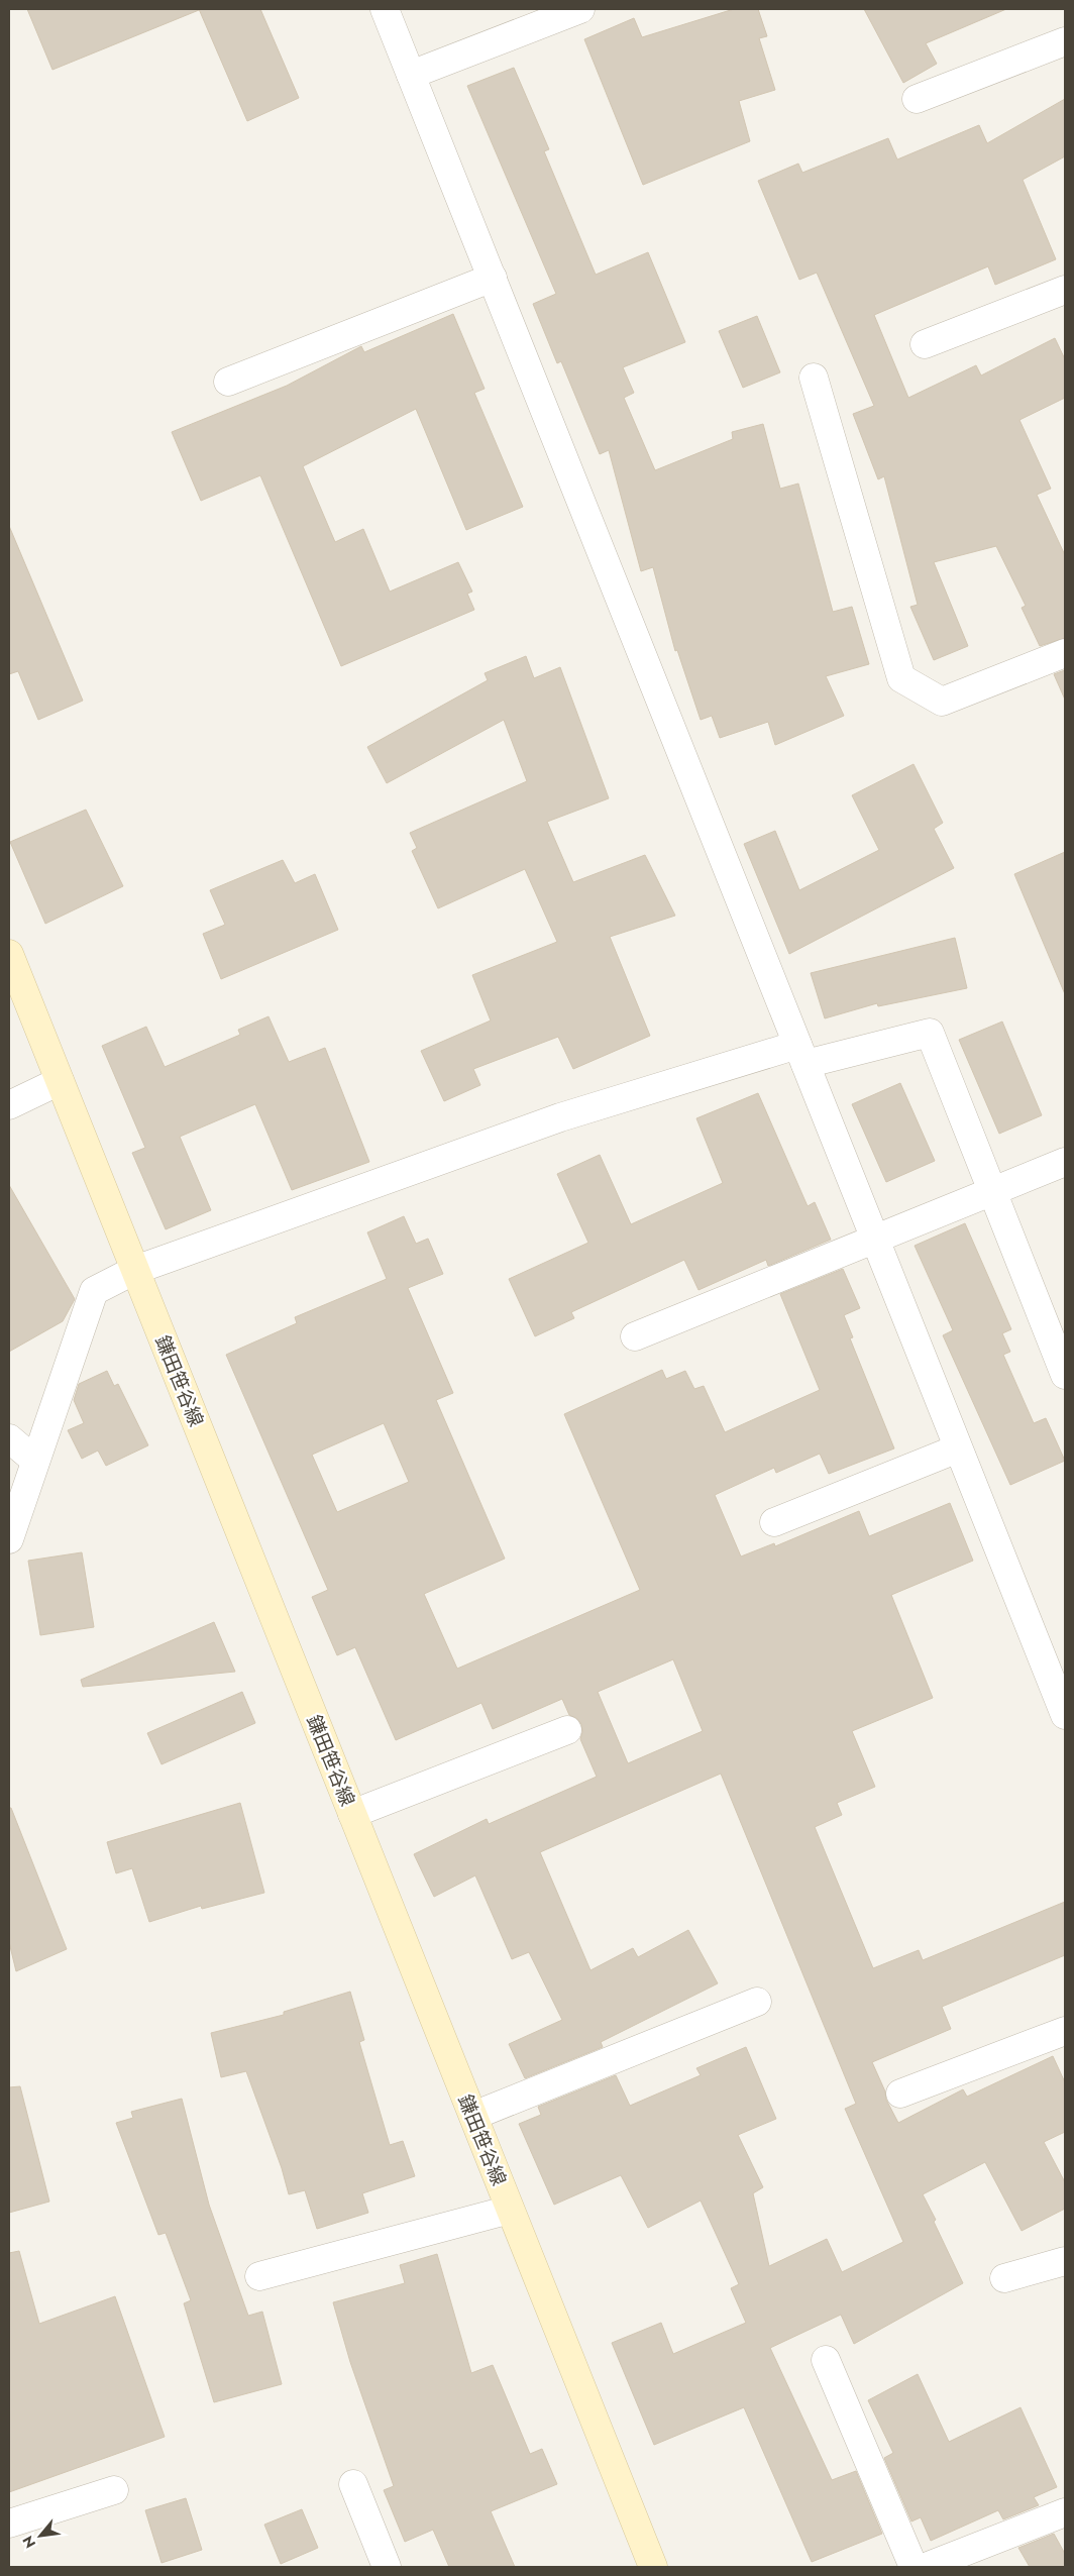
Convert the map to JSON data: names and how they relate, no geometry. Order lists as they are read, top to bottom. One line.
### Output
{"streets":{"street":["鎌田笹谷線"]},"north":"bottom left"}
